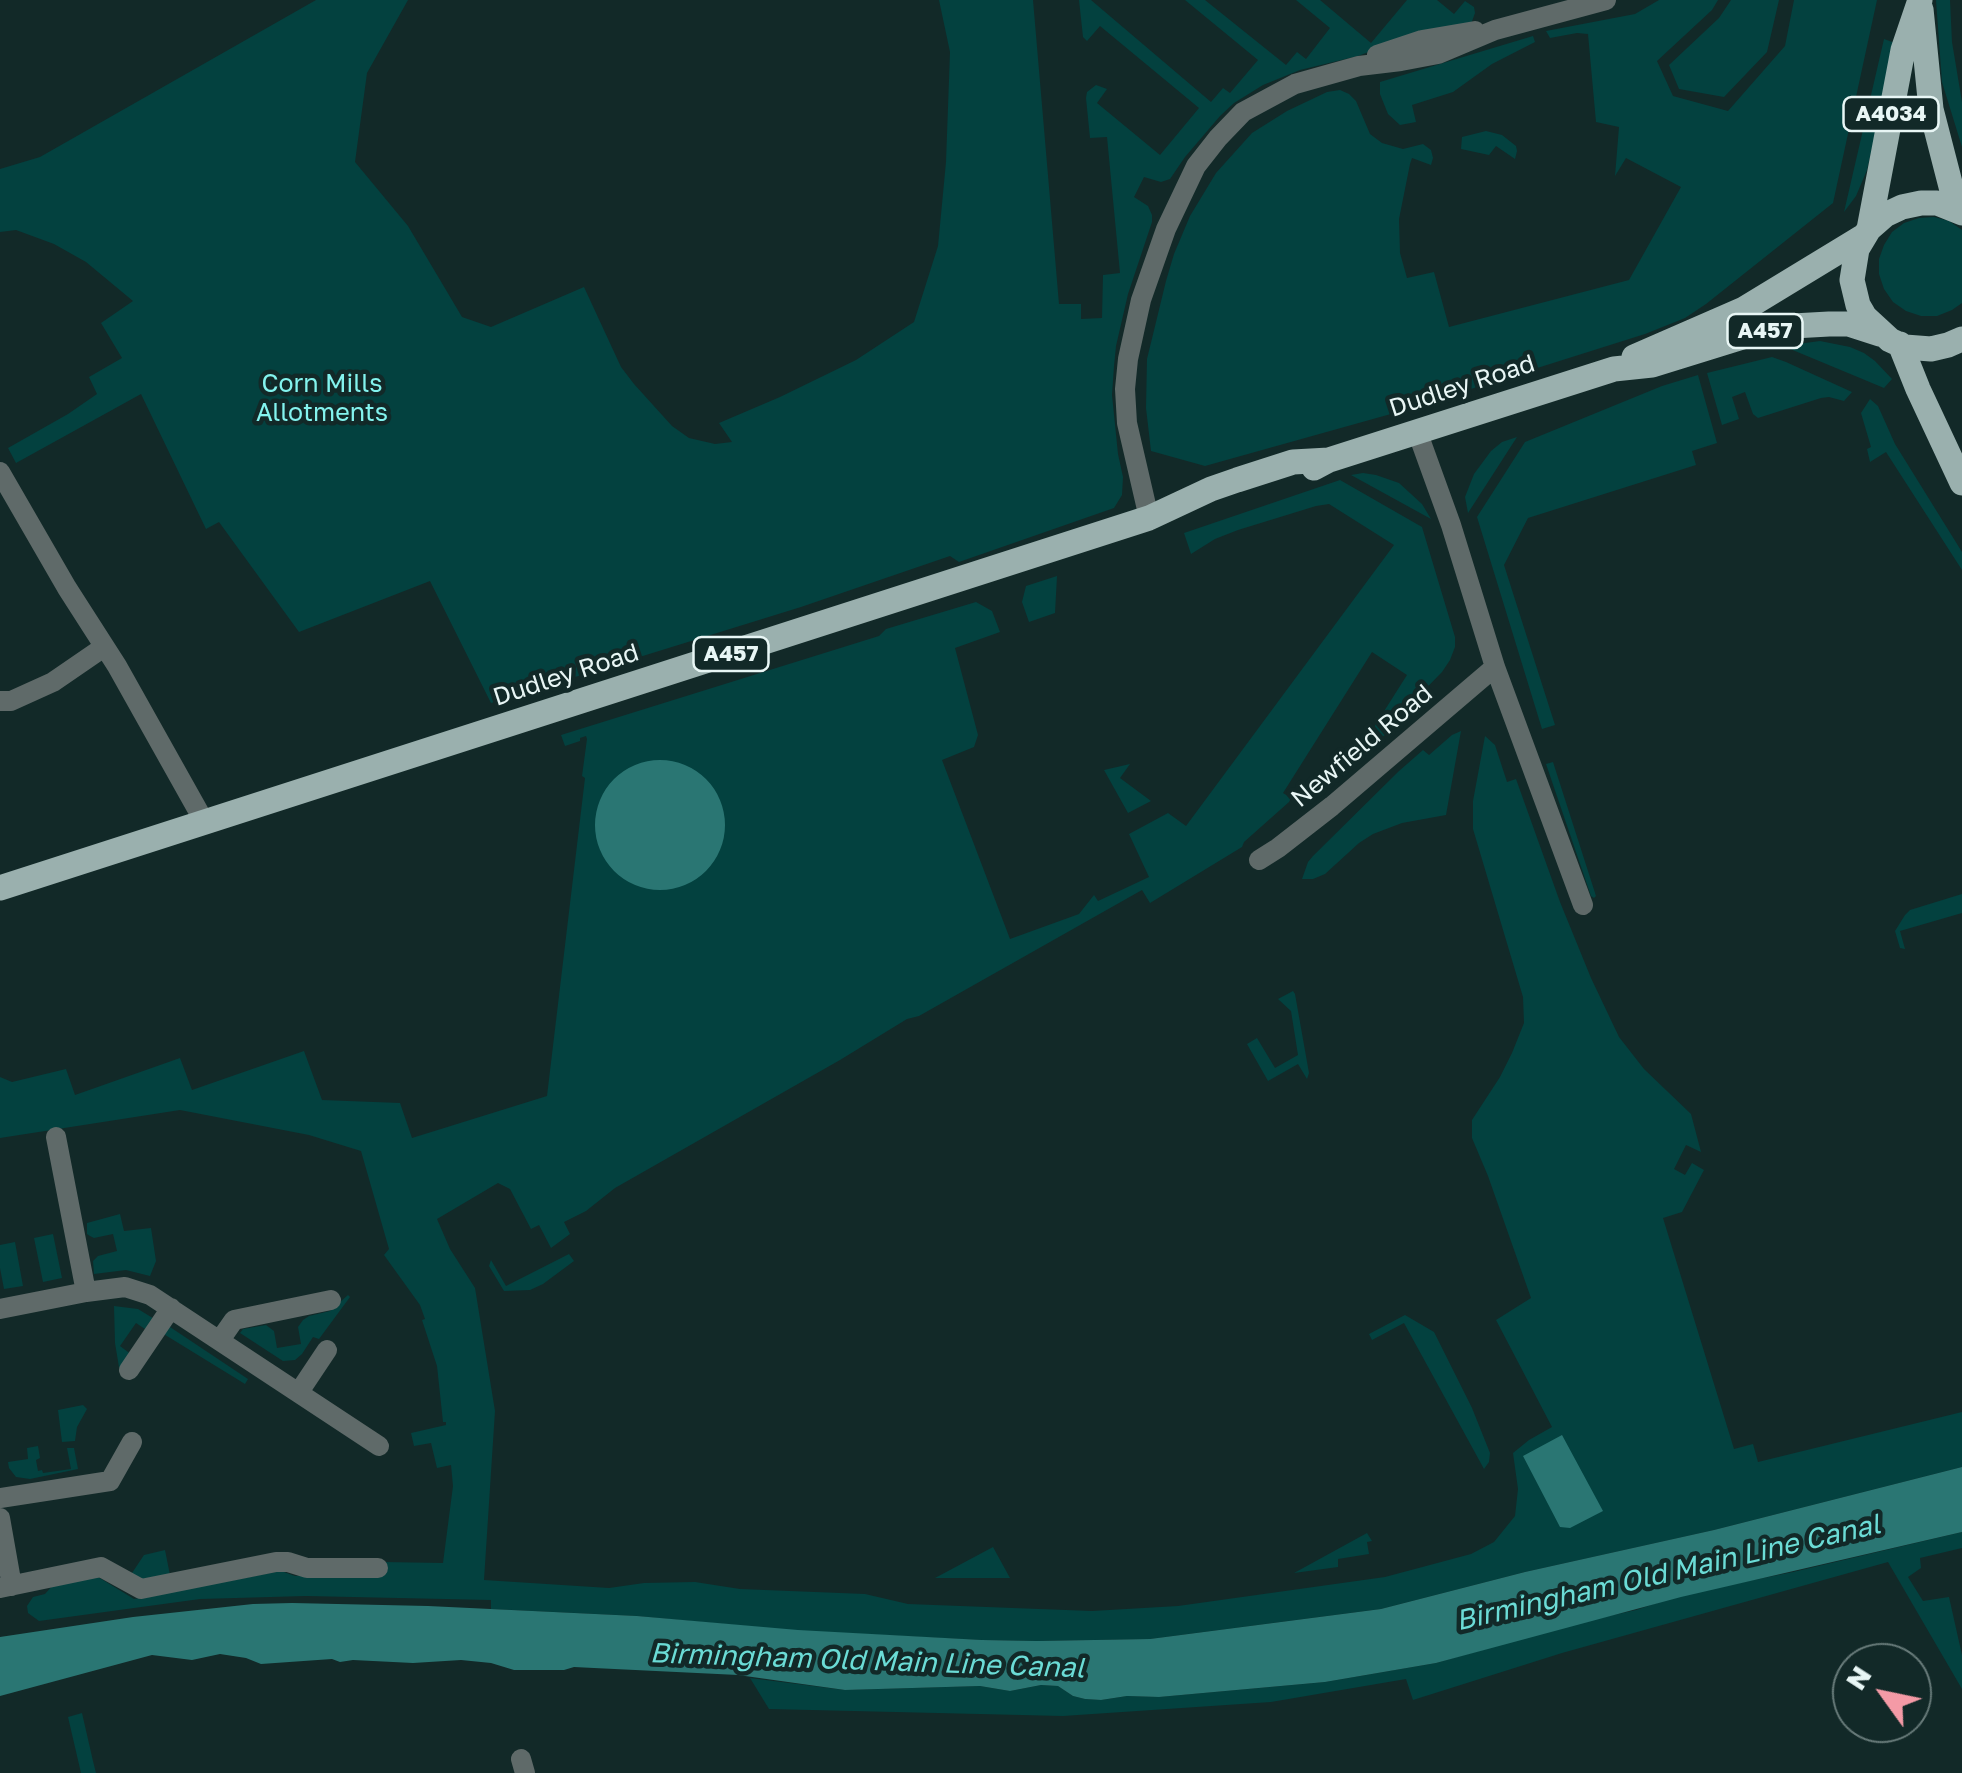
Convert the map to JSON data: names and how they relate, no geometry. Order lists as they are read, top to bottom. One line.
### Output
{"streets":{"main road":["A4034","A457","Dudley Road"],"street":["Newfield Road"]},"crossings":[["A4034","A457"],["A4034","Dudley Road"],["A457","Dudley Road"]],"water":["Birmingham Old Main Line Canal"],"parks":["Corn Mills Allotments"],"north":"top left"}
